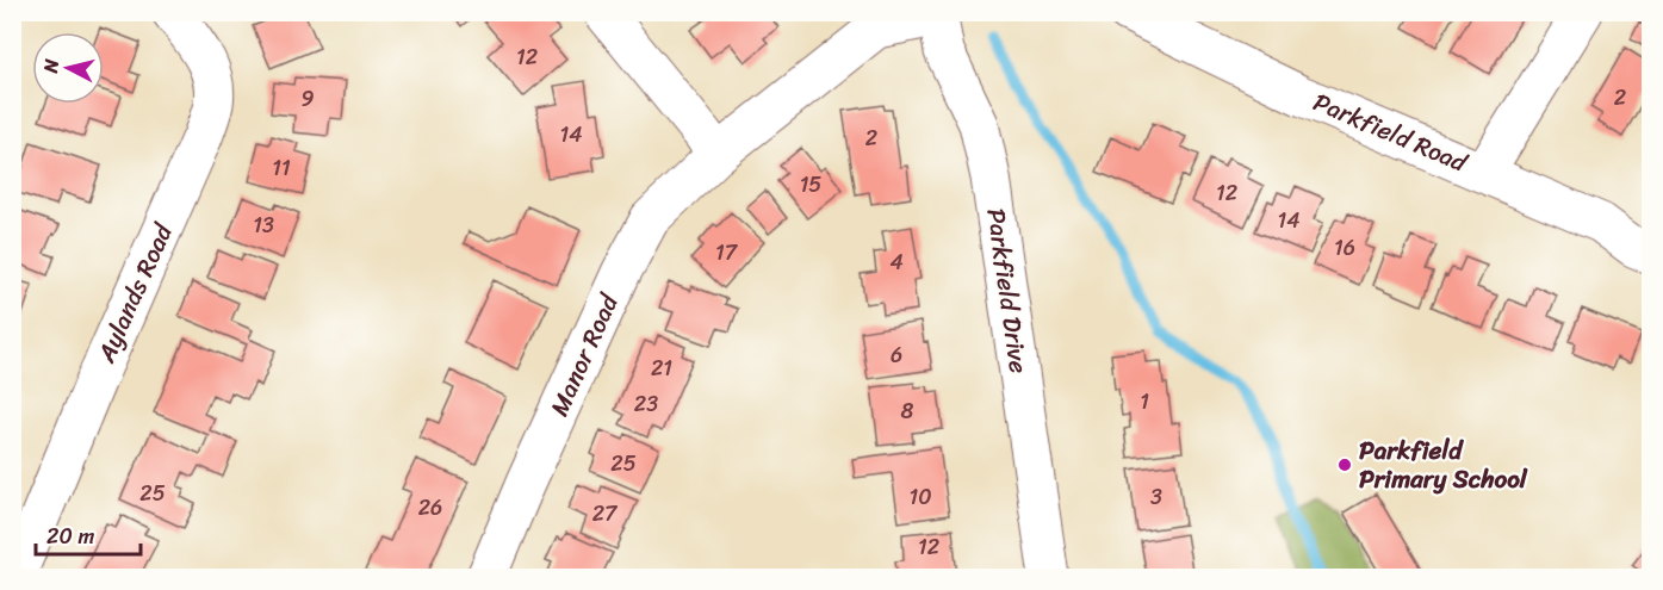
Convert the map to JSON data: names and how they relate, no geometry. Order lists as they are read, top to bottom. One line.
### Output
{"streets":{"street":["Parkfield Road","Parkfield Drive","Aylands Road","Manor Road"]},"crossings":[["Parkfield Drive","Manor Road"]],"places":["Parkfield Primary School"],"house_numbers":["12","2","9","14","2","11","15","12","14","13","16","17","4","6","21","1","23","8","25","25","10","3","26","27","12"],"scale_bar":"20 m","north":"left"}
